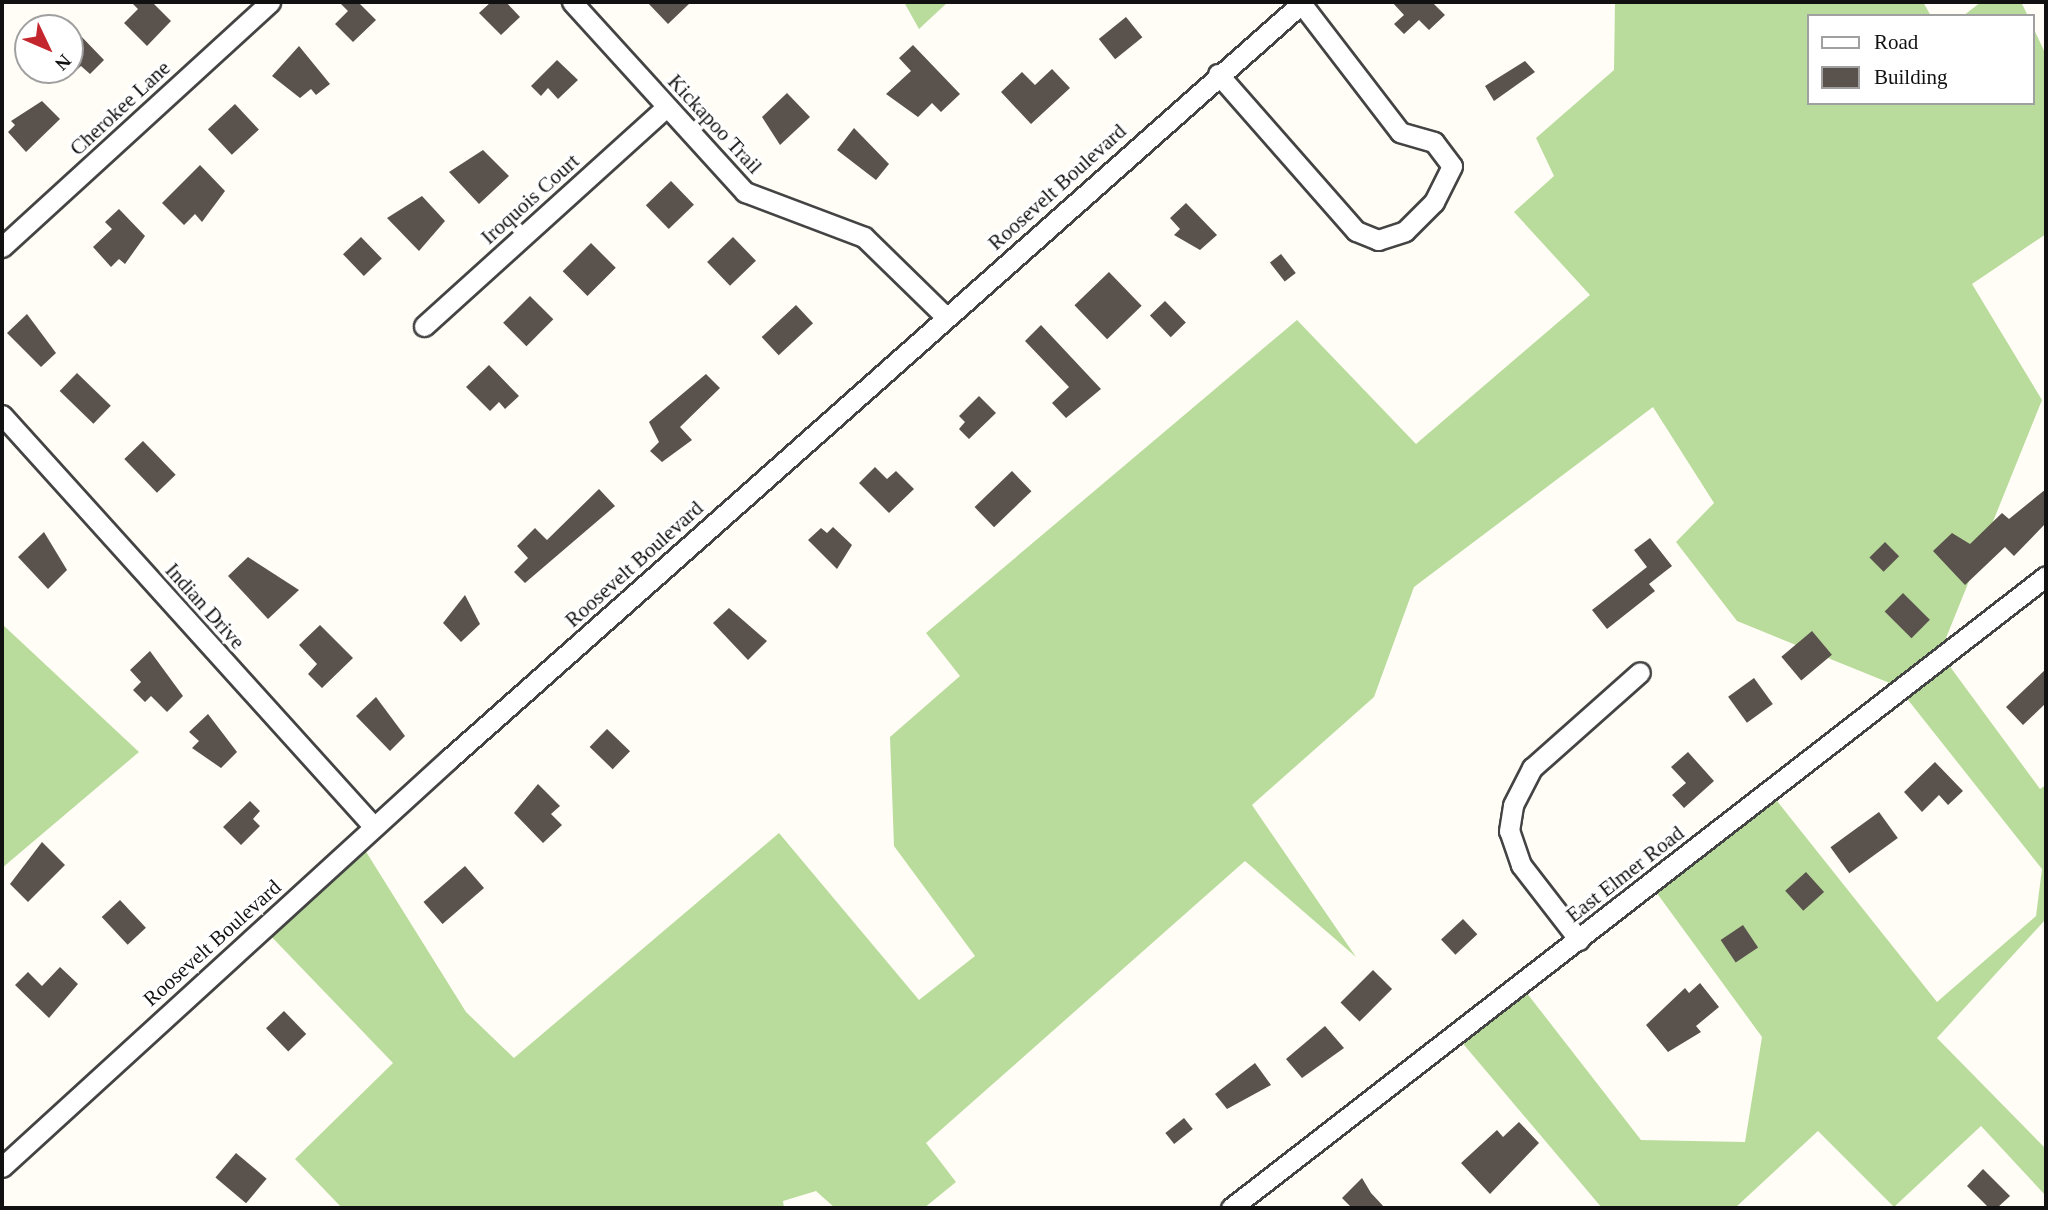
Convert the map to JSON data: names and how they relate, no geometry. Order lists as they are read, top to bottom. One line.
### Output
{"streets":{"street":["Cherokee Lane","Kickapoo Trail","Roosevelt Boulevard","Iroquois Court","Indian Drive","East Elmer Road"]},"crossings":[["Kickapoo Trail","Roosevelt Boulevard"],["Kickapoo Trail","Iroquois Court"],["Roosevelt Boulevard","Indian Drive"]],"legend":["Road","Building"],"north":"bottom right"}
